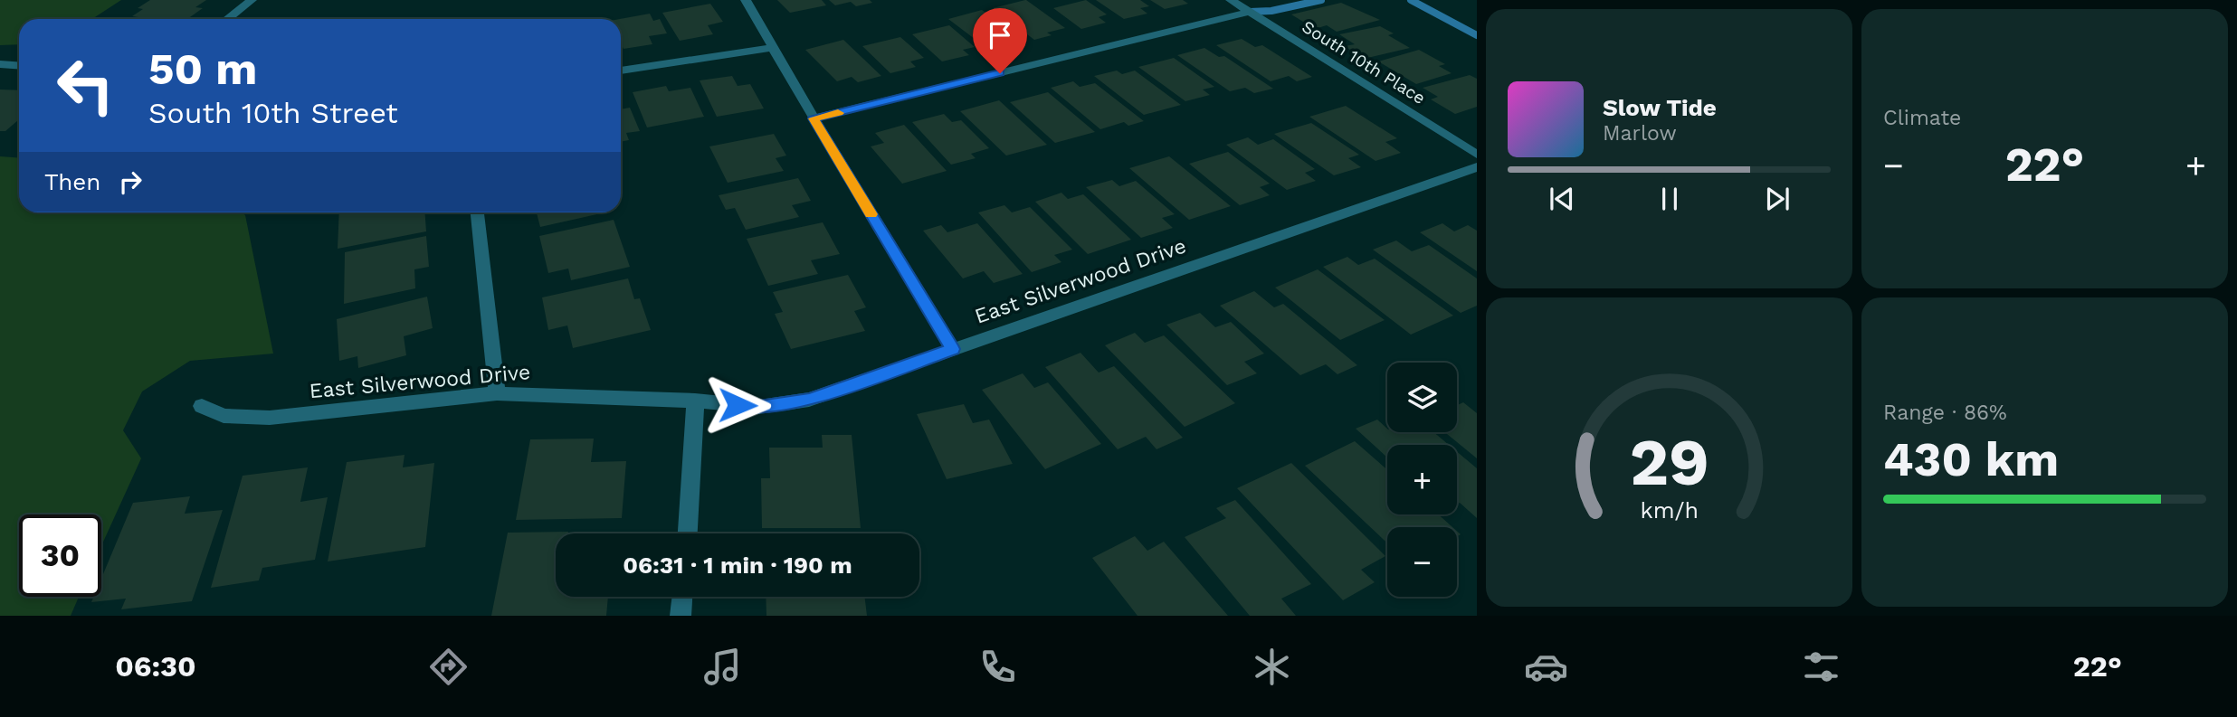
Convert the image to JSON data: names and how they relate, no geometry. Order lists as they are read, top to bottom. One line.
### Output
{"streets":{"street":["South 10th Place","East Silverwood Drive"]},"page":{"tile":["Climate",["Range · 86%","430 km"]],"turn":["50 m","South 10th Street"],"song":["Slow Tide","Marlow"],"heat":["−","22°","+"],"then":"Then","map_buttons":["+","−"],"limit":"30","trip":"06:31 · 1 min · 190 m","tabs":["06:30","22°"],"gauge":["29","km/h"]}}
